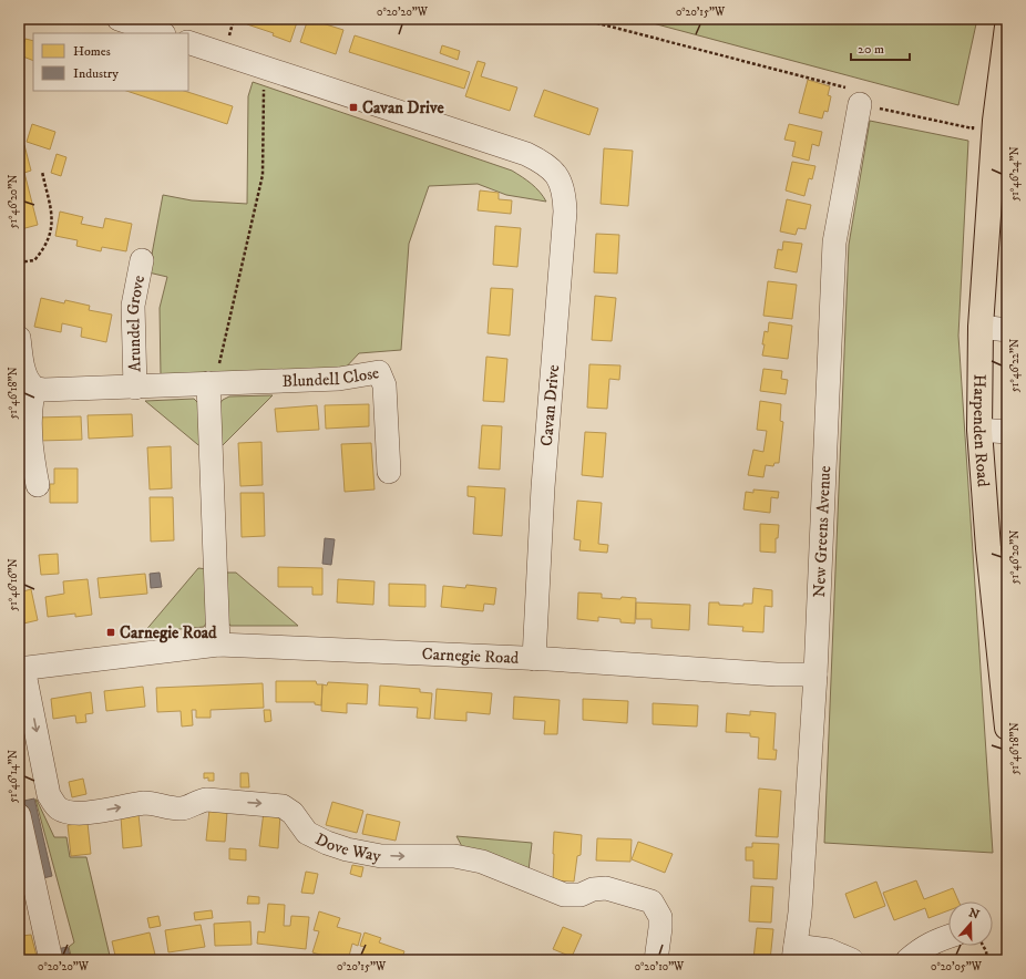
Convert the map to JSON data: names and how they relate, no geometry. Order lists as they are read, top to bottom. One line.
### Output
{"streets":{"main road":["Harpenden Road"],"street":["Arundel Grove","Blundell Close","Cavan Drive","New Greens Avenue","Carnegie Road","Dove Way"]},"crossings":[["Arundel Grove","Blundell Close"],["Cavan Drive","Carnegie Road"],["New Greens Avenue","Carnegie Road"],["Carnegie Road","Dove Way"]],"one_way":["Dove Way"],"places":{"transit":["Cavan Drive","Carnegie Road"]},"legend":["Homes","Industry"],"scale_bar":"20 m","north":"top","coordinates":["0°20'20\"W","0°20'15\"W","51°46'24\"N","51°46'20\"N","51°46'22\"N","51°46'18\"N","51°46'16\"N","51°46'14\"N","0°20'10\"W","0°20'05\"W"]}
